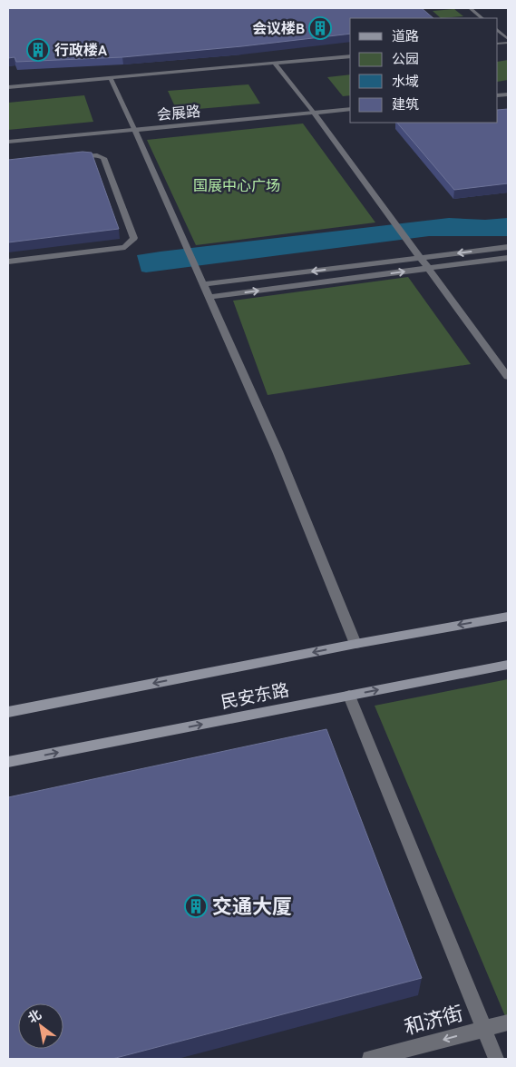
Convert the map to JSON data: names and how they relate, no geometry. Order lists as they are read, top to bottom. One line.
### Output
{"streets":{"main road":["民安东路"],"street":["会展路","和济街"]},"one_way":["和济街"],"parks":["国展中心广场"],"places":{"building":["会议楼B","行政楼A","交通大厦"]},"legend":["道路","公园","水域","建筑"],"north":"top left"}
